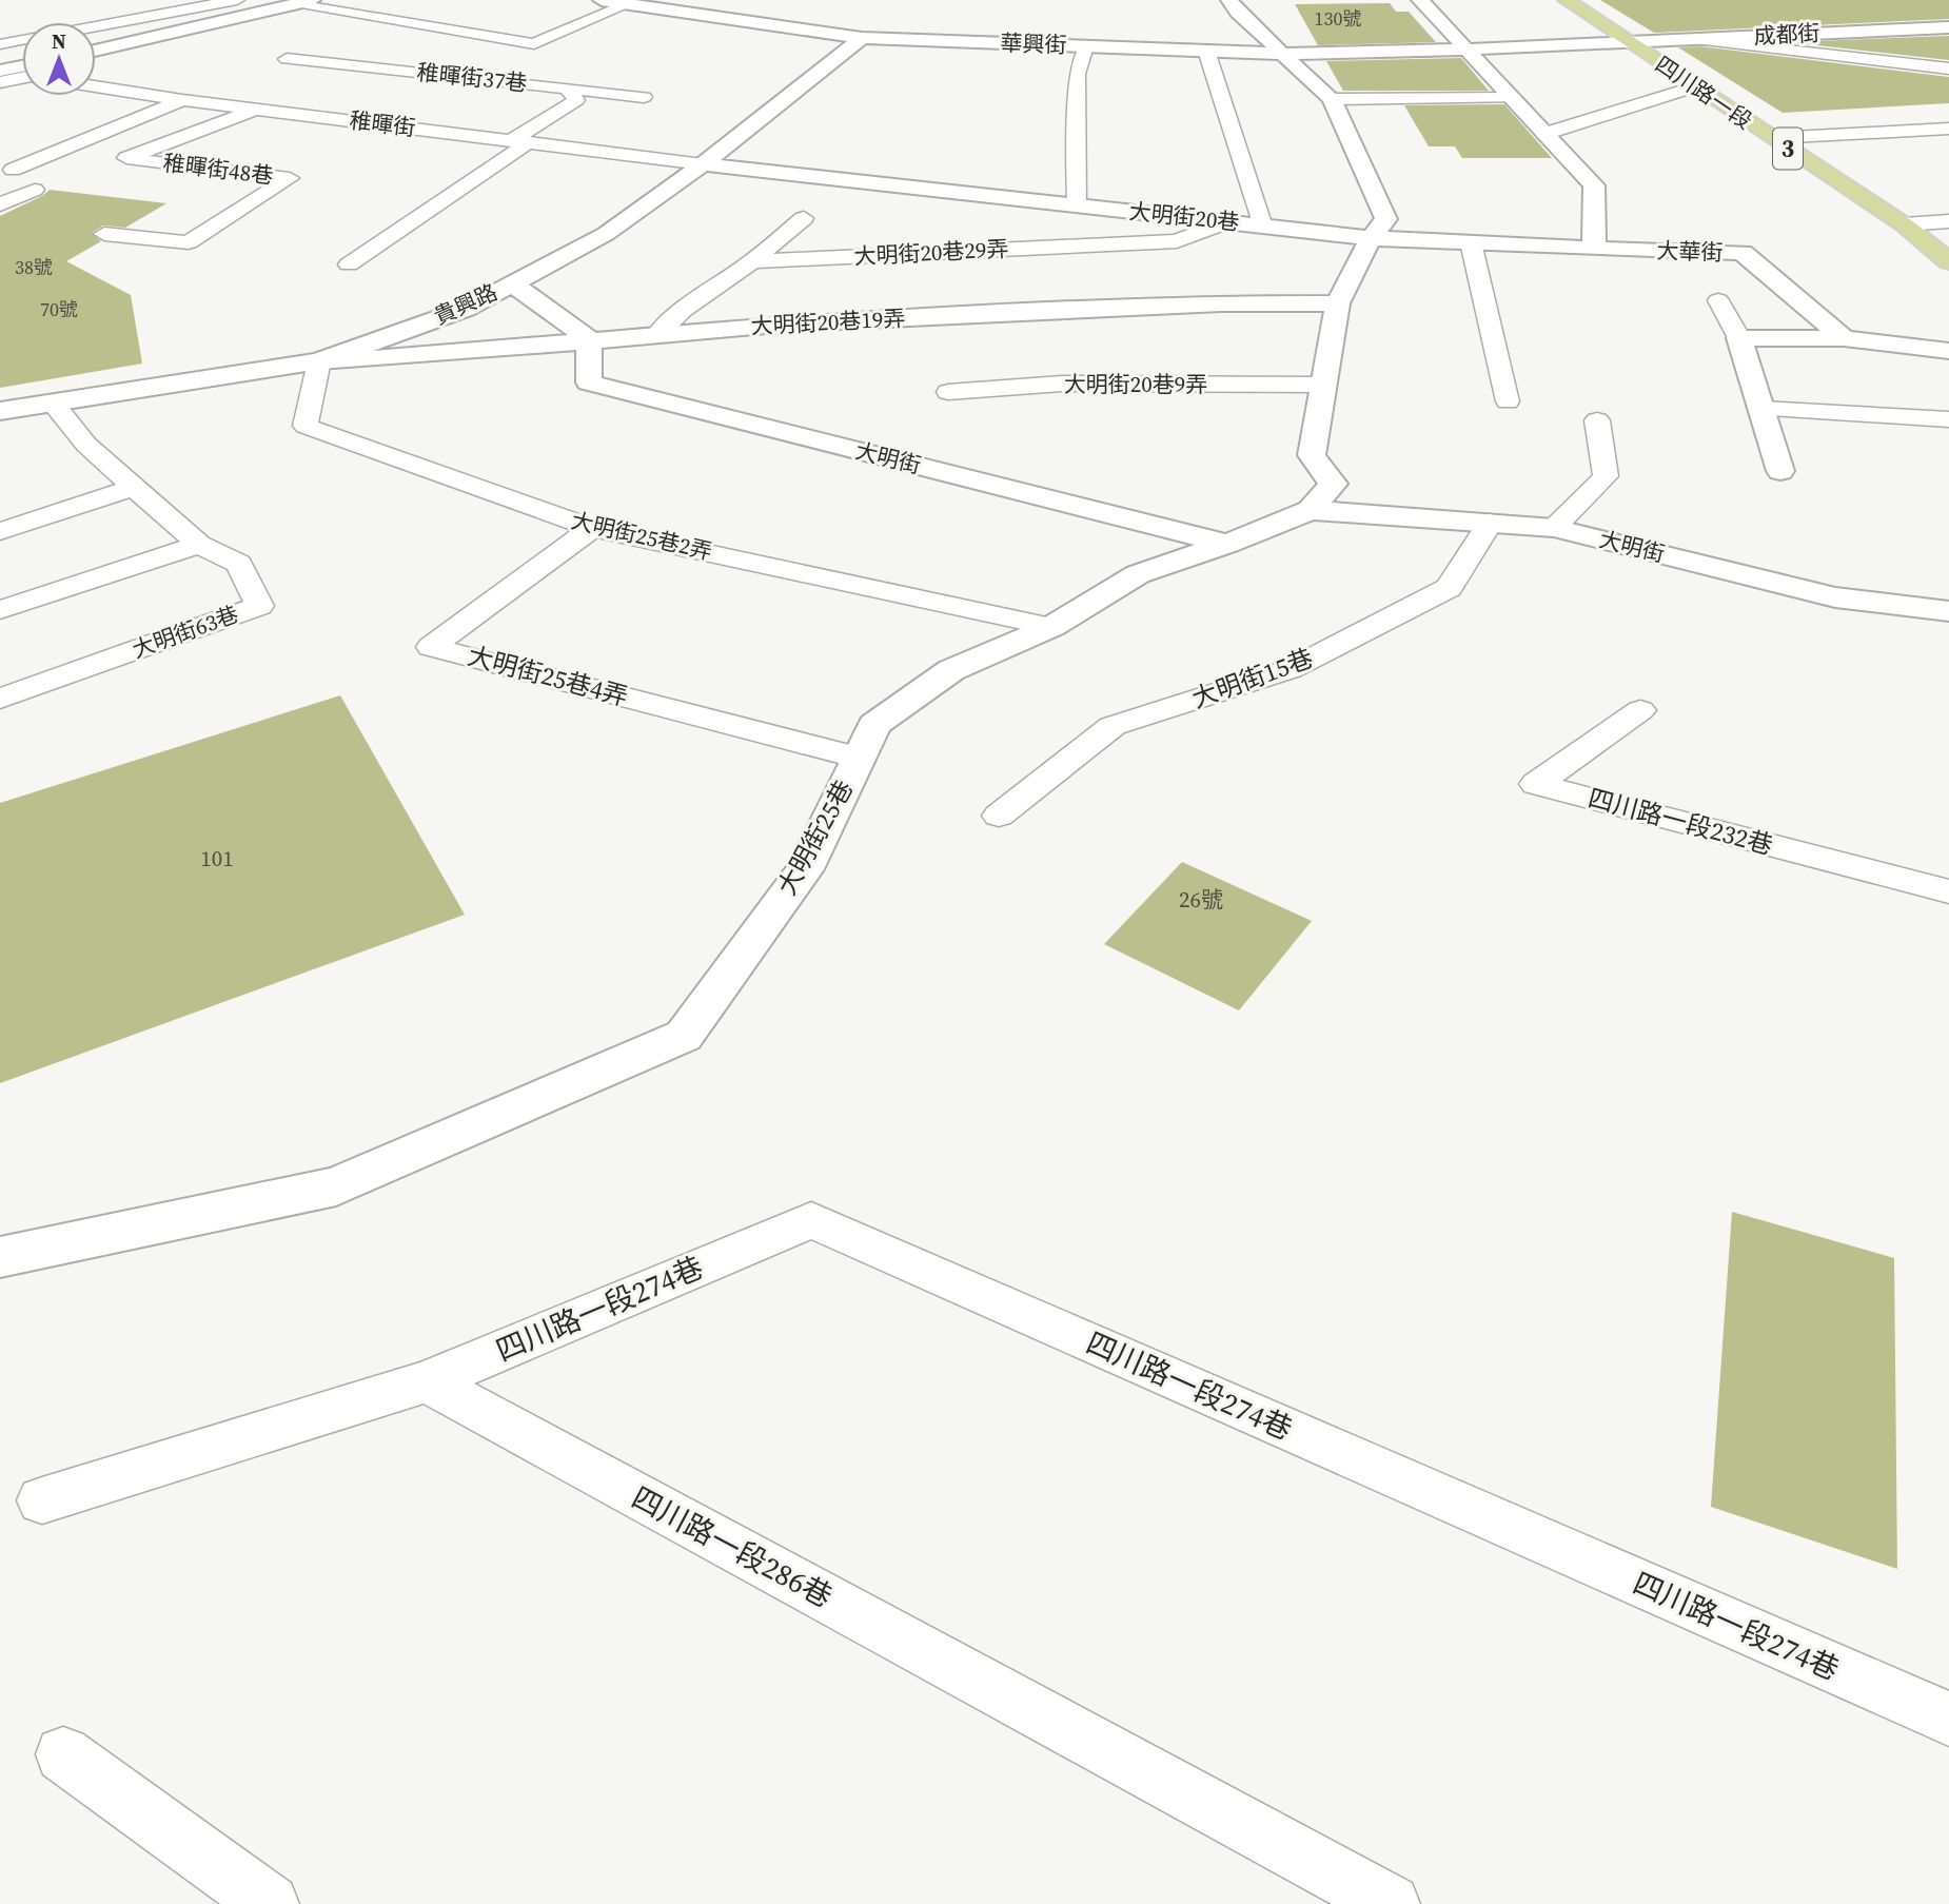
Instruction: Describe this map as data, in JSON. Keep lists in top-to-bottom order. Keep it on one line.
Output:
{"streets":{"main road":["四川路一段","3"],"street":["成都街","華興街","大明街20巷","大華街","貴興路","大明街20巷19弄","大明街","大明街25巷"],"lane":["稚暉街37巷","稚暉街","稚暉街48巷","大明街20巷29弄","大明街20巷9弄","大明街25巷2弄","大明街63巷","大明街25巷4弄","大明街15巷","四川路一段232巷","四川路一段274巷","四川路一段286巷"]},"crossings":[["成都街","四川路一段"],["華興街","貴興路"],["稚暉街37巷","稚暉街"],["稚暉街","稚暉街48巷"],["稚暉街","大明街20巷"],["稚暉街","貴興路"],["大明街20巷","大華街"],["大明街20巷","大明街20巷29弄"],["大明街20巷","貴興路"],["貴興路","大明街20巷19弄"],["貴興路","大明街25巷2弄"],["貴興路","大明街63巷"],["大明街20巷19弄","大明街"],["大明街20巷19弄","大明街25巷2弄"],["大明街","大明街15巷"],["大明街","大明街25巷"],["大明街25巷2弄","大明街25巷4弄"],["大明街25巷2弄","大明街25巷"],["大明街25巷4弄","大明街25巷"],["四川路一段274巷","四川路一段286巷"]],"house_numbers":["130號","38號","70號","101","26號"],"north":"top"}
